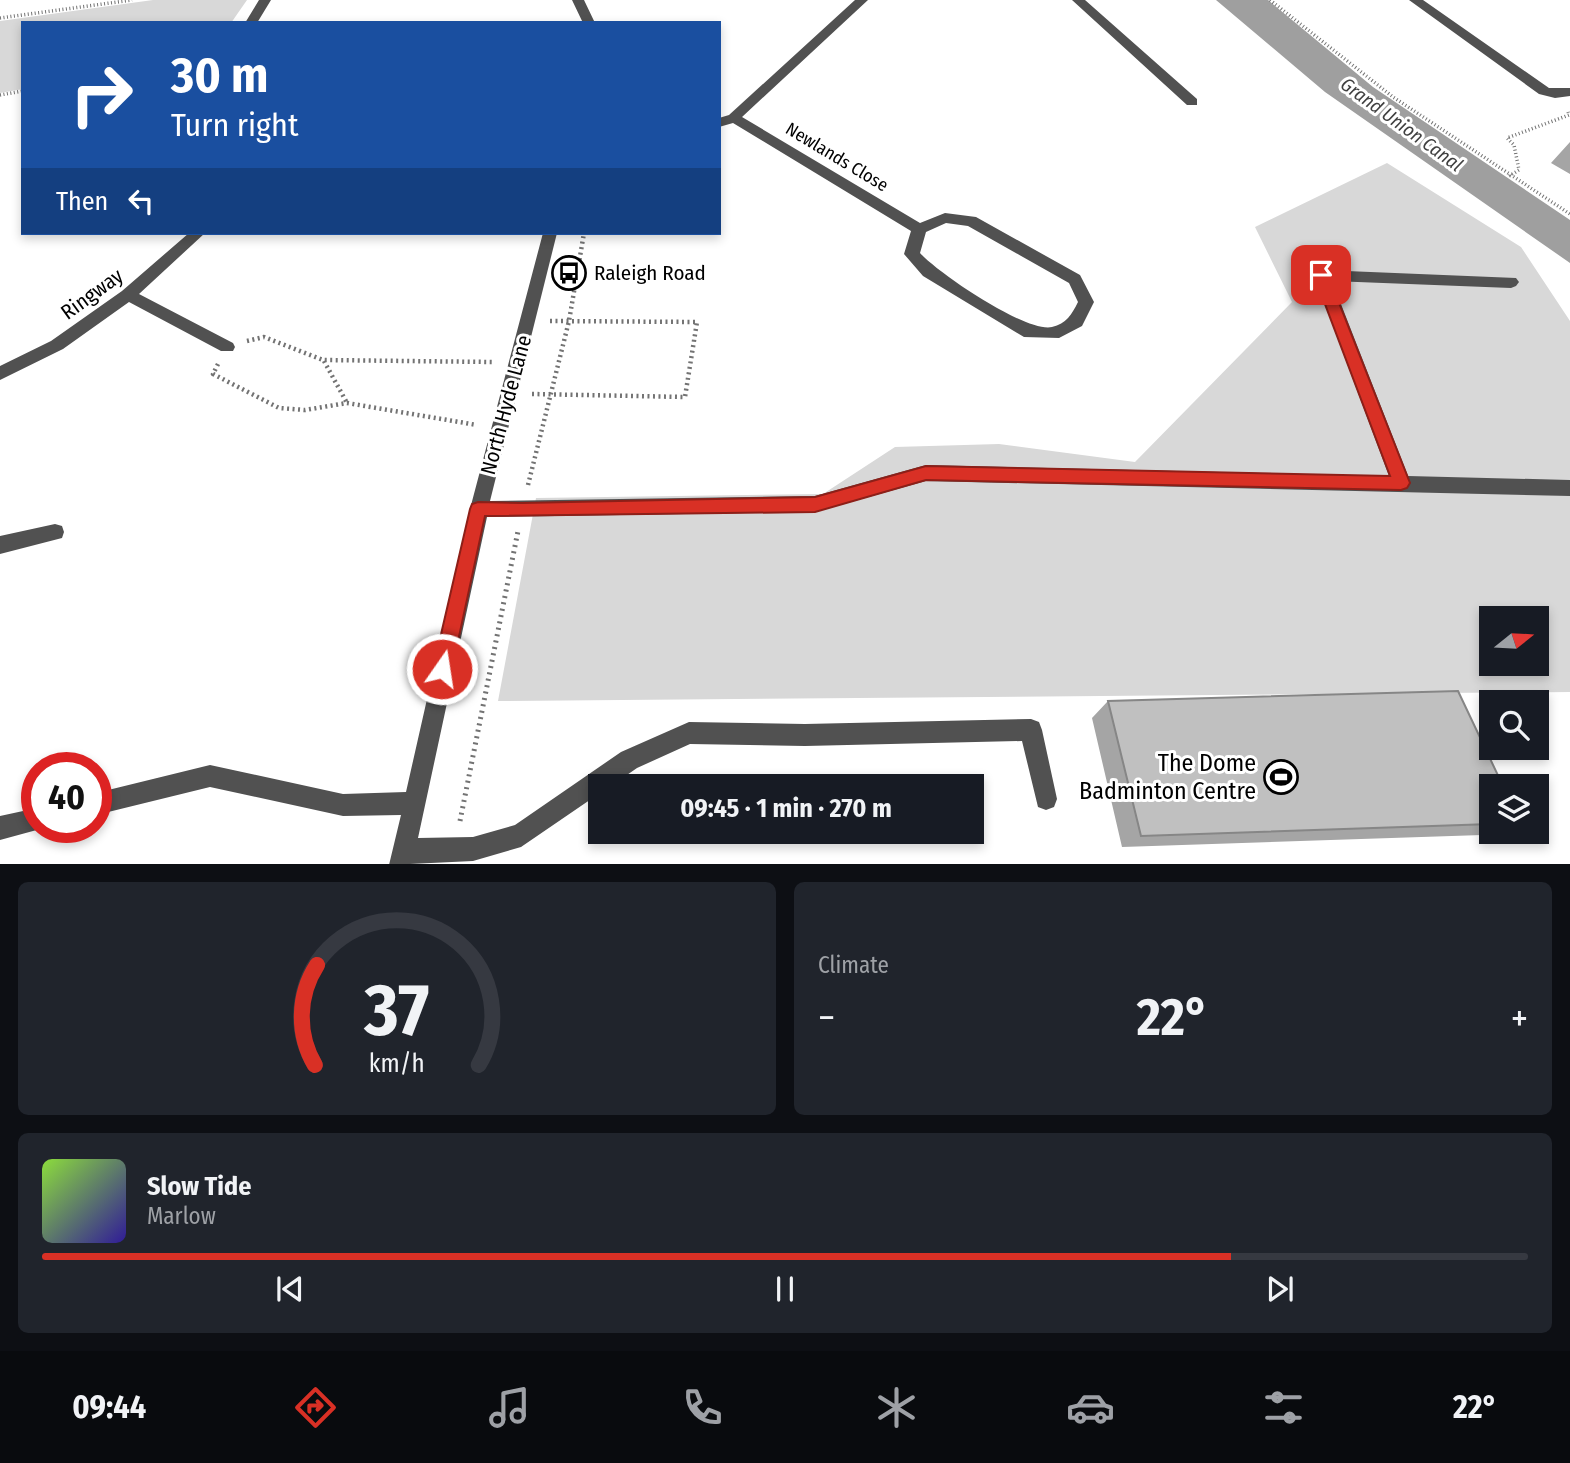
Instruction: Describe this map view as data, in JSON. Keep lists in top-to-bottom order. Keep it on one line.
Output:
{"streets":{"street":["Newlands Close","Ringway","North Hyde Lane"]},"water":["Grand Union Canal"],"places":{"bus stop":["Raleigh Road"],"sports":["The Dome Badminton Centre"]},"north":"right","page":{"turn":["30 m","Turn right"],"then":"Then","limit":"40","trip":"09:45 · 1 min · 270 m","tile":"Climate","heat":["−","22°","+"],"song":["Slow Tide","Marlow"],"tabs":["09:44","22°"],"gauge":["37","km/h"]}}
